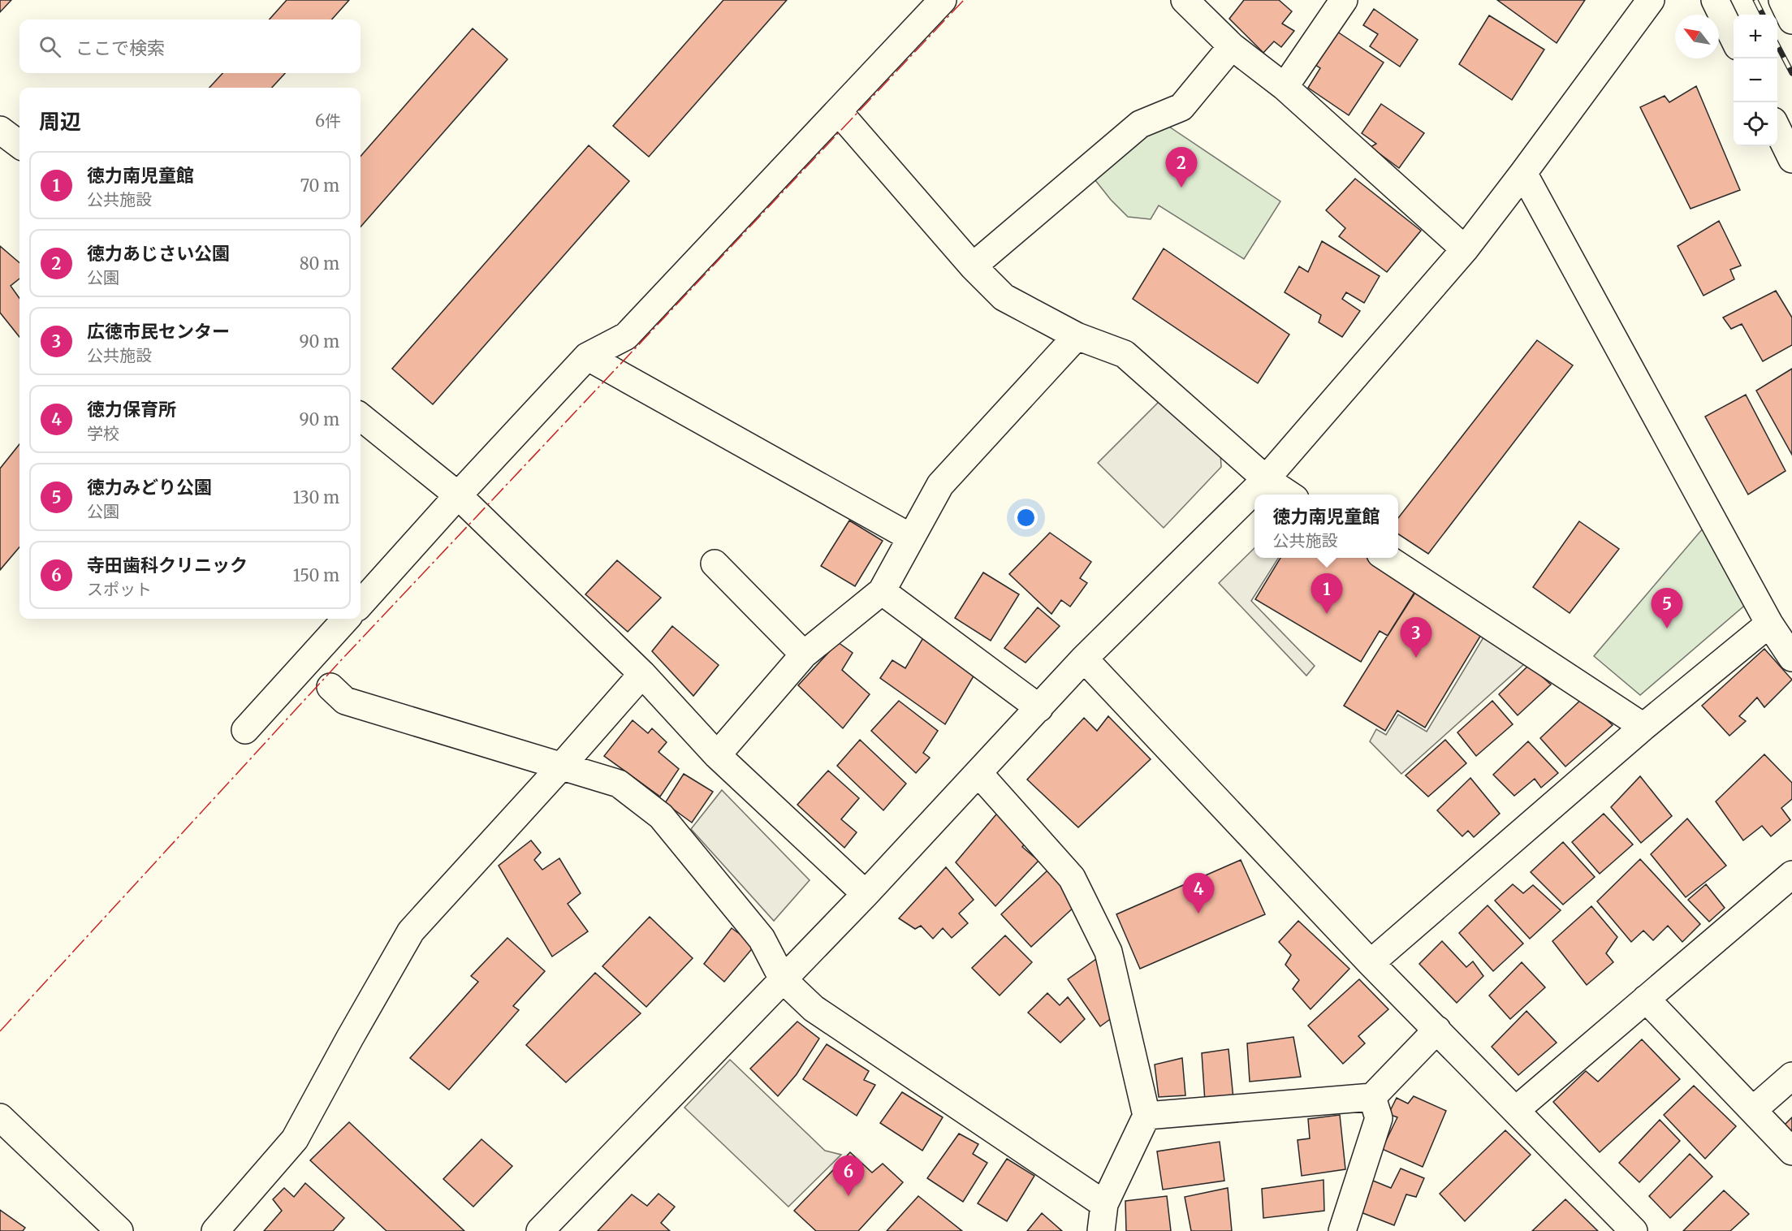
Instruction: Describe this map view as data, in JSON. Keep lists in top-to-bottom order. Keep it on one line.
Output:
{"north":"top left","page":{"map_buttons":["+","−"],"search":"ここで検索","heading":["周辺","6件"],"pins":["2","1","5","3","4","6"],"list":[{"mark":"1","name":"徳力南児童館","note":"公共施設","value":"70 m"},{"mark":"2","name":"徳力あじさい公園","note":"公園","value":"80 m"},{"mark":"3","name":"広徳市民センター","note":"公共施設","value":"90 m"},{"mark":"4","name":"徳力保育所","note":"学校","value":"90 m"},{"mark":"5","name":"徳力みどり公園","note":"公園","value":"130 m"},{"mark":"6","name":"寺田歯科クリニック","note":"スポット","value":"150 m"}],"popup":["徳力南児童館","公共施設"]}}
